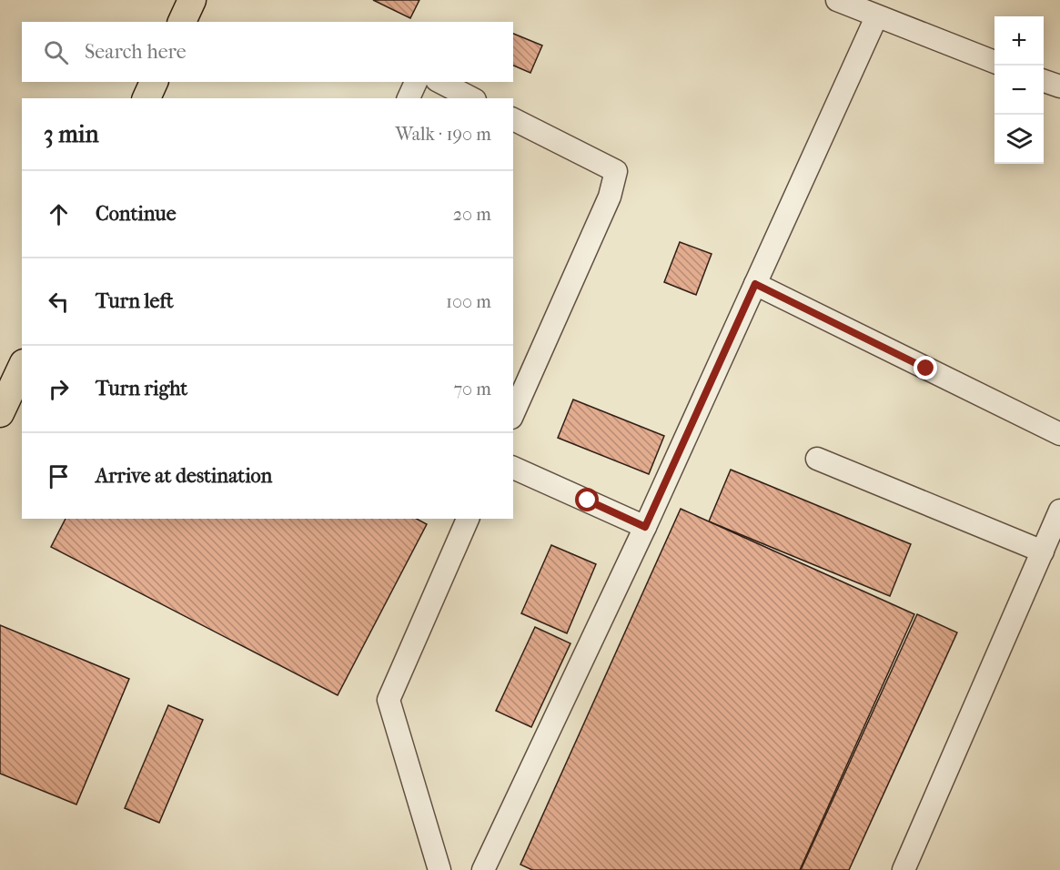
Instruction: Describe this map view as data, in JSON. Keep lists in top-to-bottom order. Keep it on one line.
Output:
{"page":{"map_buttons":["+","−"],"search":"Search here","heading":["3 min","Walk · 190 m"],"list":[["Continue","20 m"],["Turn left","100 m"],["Turn right","70 m"],"Arrive at destination"]}}
